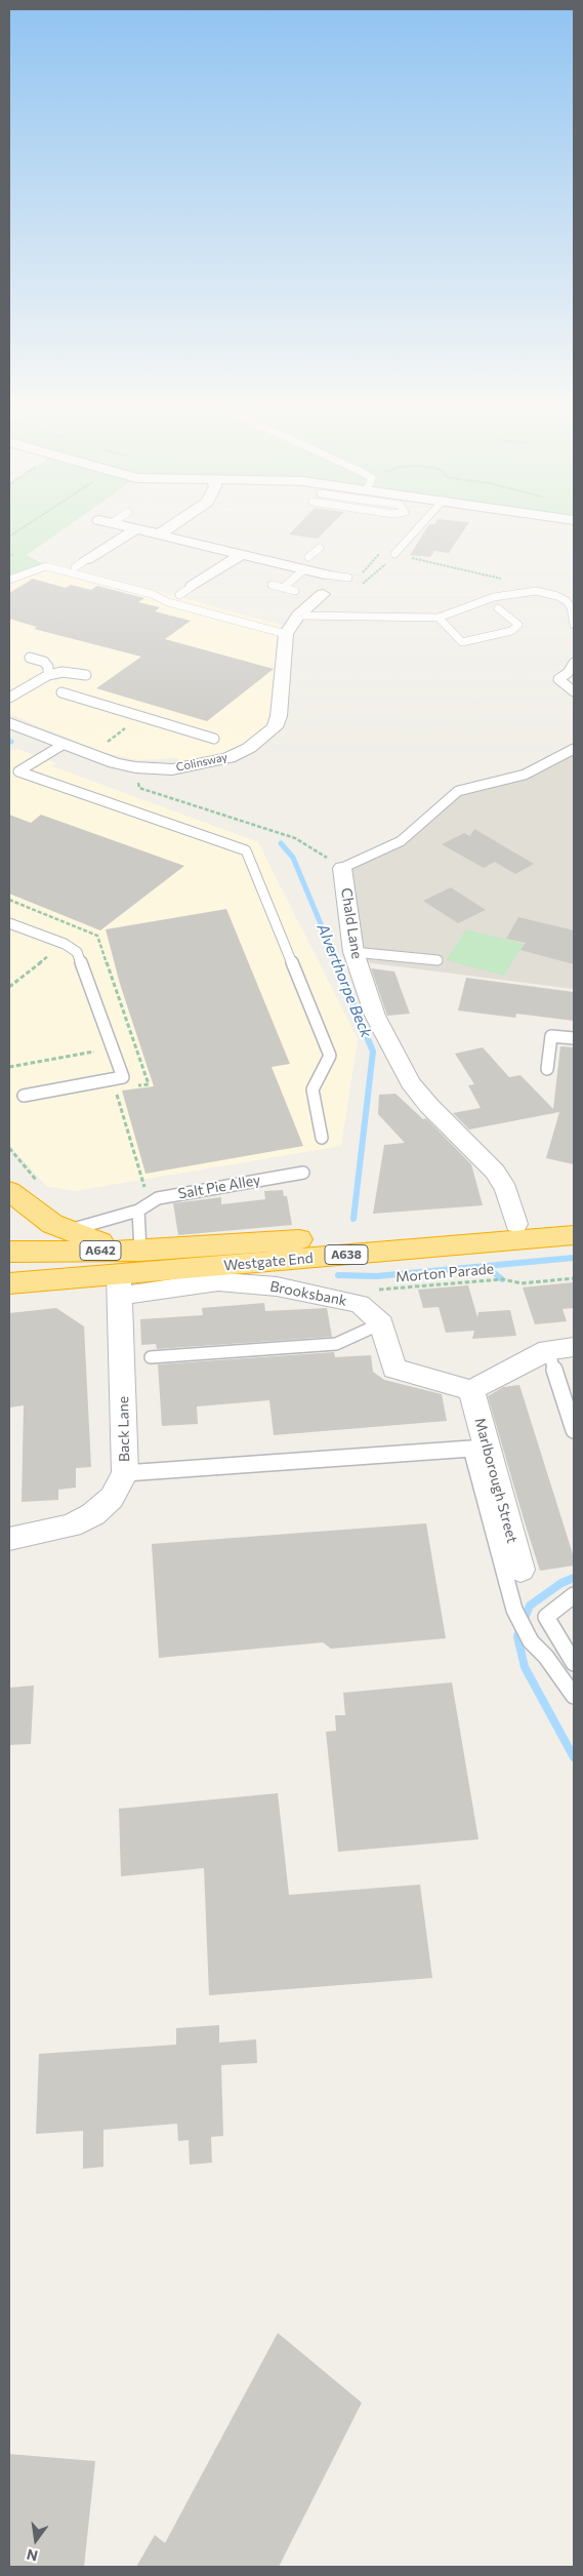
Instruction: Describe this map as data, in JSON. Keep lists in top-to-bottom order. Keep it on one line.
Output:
{"streets":{"highway":["A642","A638","Westgate End"],"street":["Colinsway","Chald Lane","Brooksbank","Back Lane","Marlborough Street"],"lane":["Salt Pie Alley"],"path":["Morton Parade"]},"crossings":[["Chald Lane","Westgate End"],["Salt Pie Alley","A642"],["Salt Pie Alley","Westgate End"],["A642","Westgate End"],["Westgate End","Brooksbank"],["Westgate End","Back Lane"]],"water":["Alverthorpe Beck"],"north":"bottom"}
